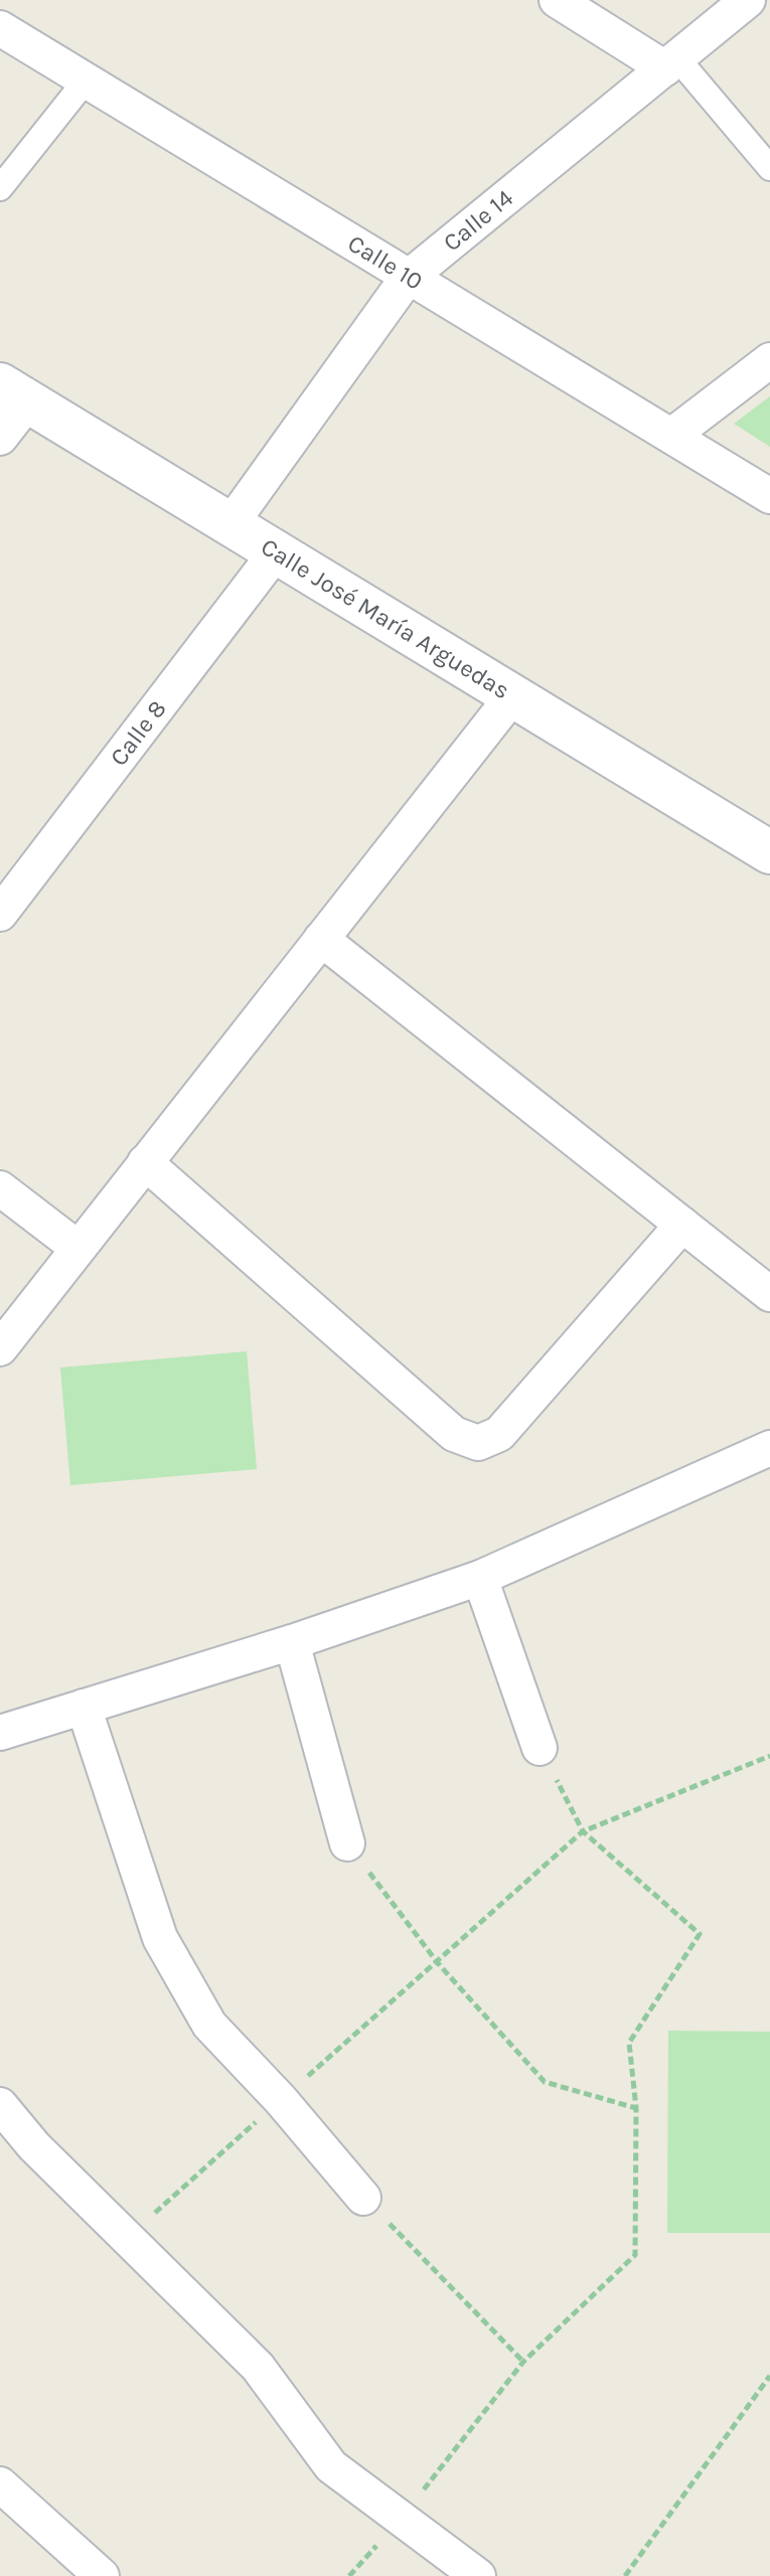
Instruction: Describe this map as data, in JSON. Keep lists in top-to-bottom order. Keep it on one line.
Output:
{"streets":{"street":["Calle 14","Calle 10","Calle José María Arguedas","Calle 8"]},"crossings":[["Calle 14","Calle 10"],["Calle 14","Calle José María Arguedas"],["Calle José María Arguedas","Calle 8"]]}
